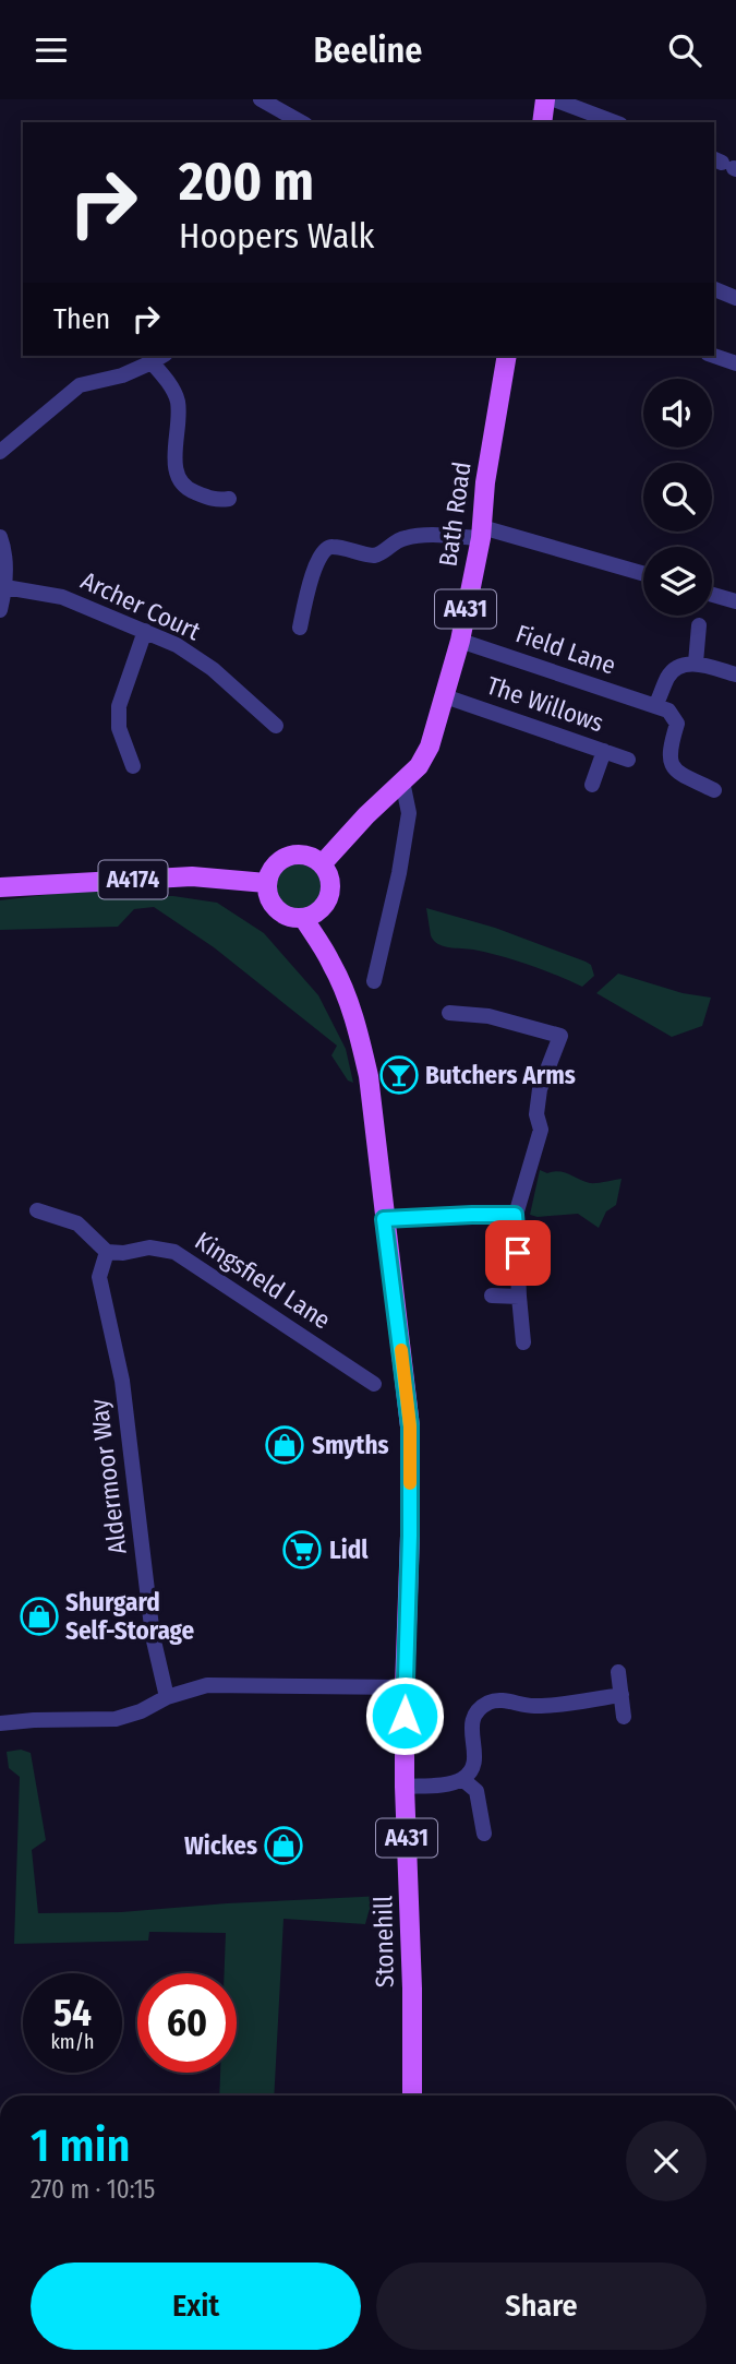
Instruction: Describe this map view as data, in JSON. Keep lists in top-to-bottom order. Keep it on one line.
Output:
{"streets":{"main road":["Bath Road","A431","A4174","Stonehill"],"street":["Archer Court","Field Lane","The Willows","Kingsfield Lane","Aldermoor Way"]},"crossings":[["Bath Road","A431"],["Bath Road","Field Lane"],["Bath Road","The Willows"],["Bath Road","A4174"],["A431","A4174"],["A431","Stonehill"],["Kingsfield Lane","Aldermoor Way"]],"places":{"bar":["Butchers Arms"],"shop":["Smyths","Shurgard Self-Storage","Wickes"],"supermarket":["Lidl"]},"page":{"header":"Beeline","turn":["200 m","Hoopers Walk"],"then":"Then","speed":"54 km/h","limit":"60","heading":["1 min","270 m · 10:15"],"buttons":["Exit","Share"]}}
